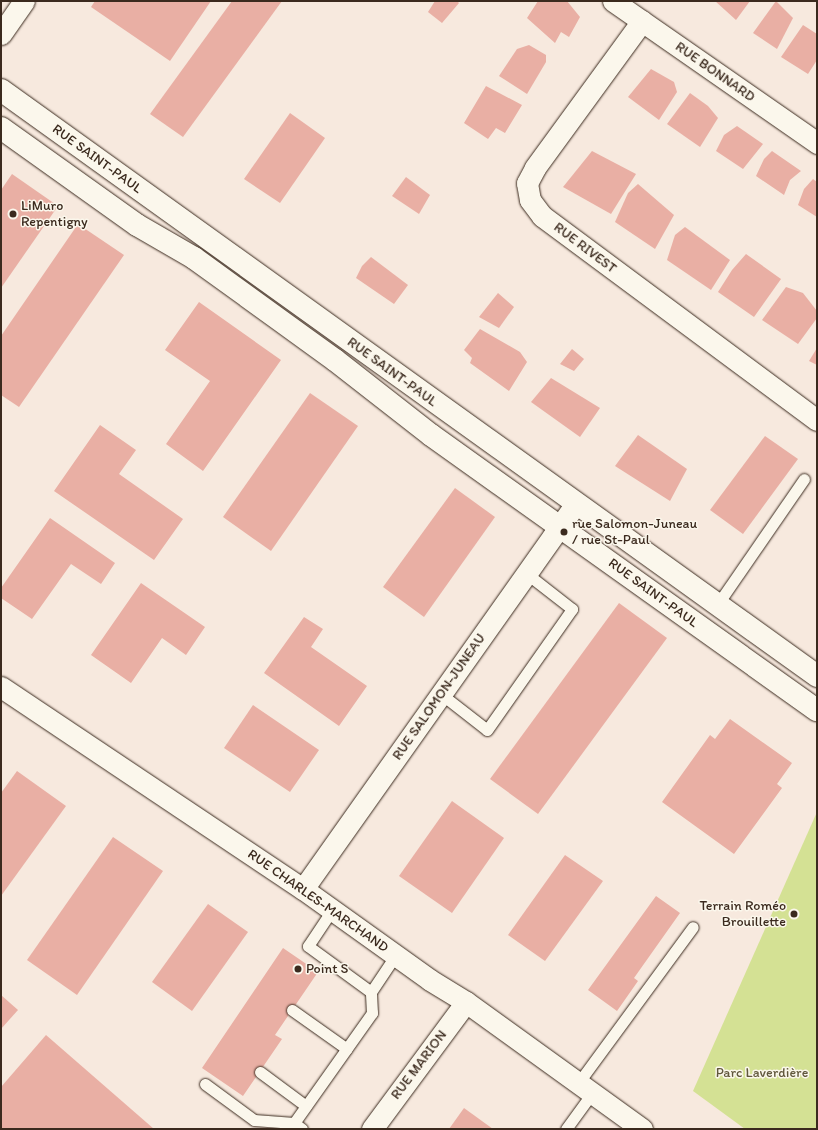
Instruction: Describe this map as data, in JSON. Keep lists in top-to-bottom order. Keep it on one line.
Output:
{"streets":{"street":["RUE BONNARD","RUE SAINT-PAUL","RUE RIVEST","RUE SALOMON-JUNEAU","RUE CHARLES-MARCHAND","RUE MARION"]},"crossings":[["RUE BONNARD","RUE RIVEST"],["RUE SAINT-PAUL","RUE SALOMON-JUNEAU"],["RUE SALOMON-JUNEAU","RUE CHARLES-MARCHAND"],["RUE CHARLES-MARCHAND","RUE MARION"]],"parks":["Parc Laverdière"],"places":["LiMuro Repentigny","rue Salomon-Juneau / rue St-Paul","Terrain Roméo Brouillette","Point S"]}
